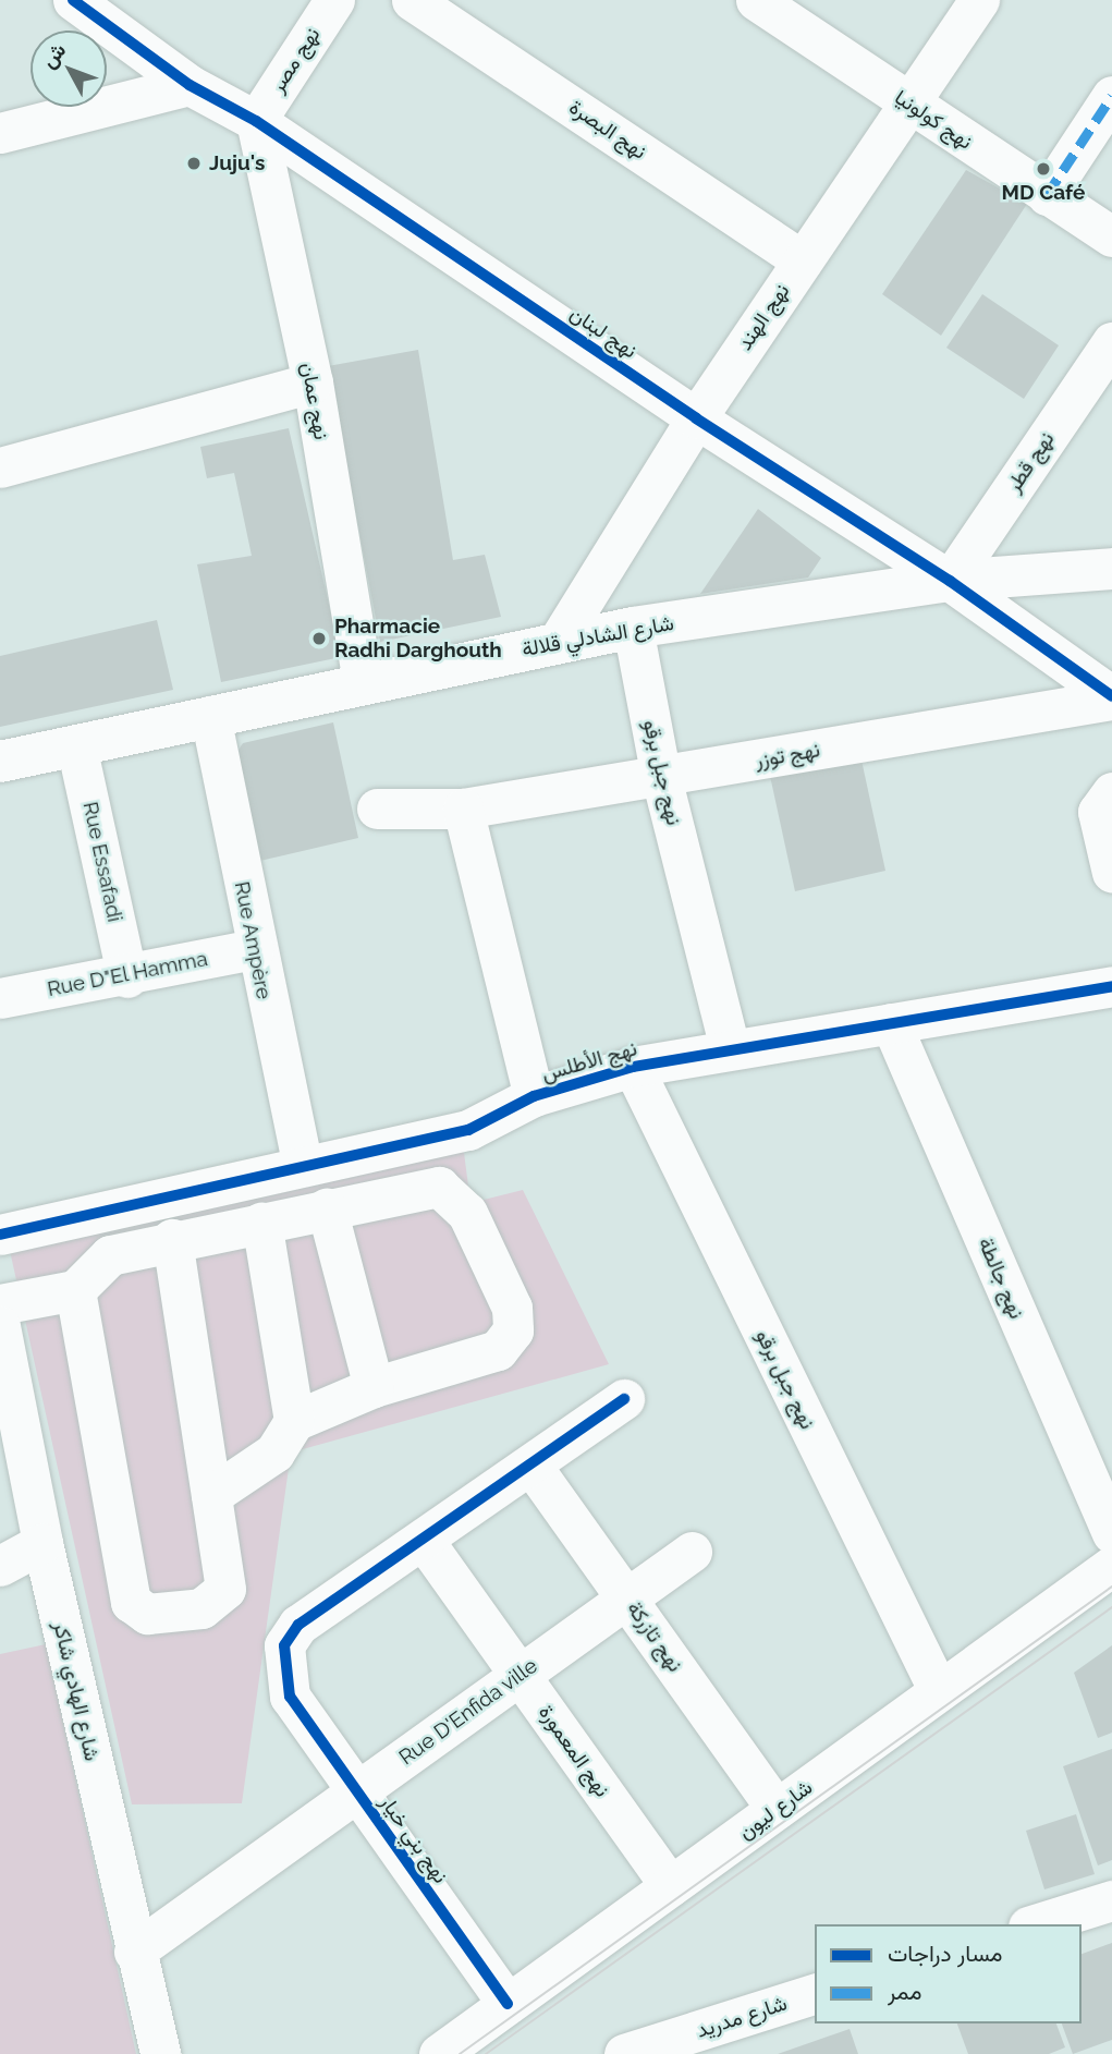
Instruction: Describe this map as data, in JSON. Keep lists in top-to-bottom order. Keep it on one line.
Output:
{"streets":{"main road":["شارع الشادلي قلالة"],"street":["نهج مصر","نهج كولونيا","نهج البصرة","نهج الهند","نهج لبنان","نهج عمان","نهج قطر","نهج توزر","نهج جبل برقو","Rue Essafadi","Rue Ampère","Rue D\"El Hamma","نهج الأطلس","نهج جالطة","نهج تازركة","شارع الهادي شاكر","Rue D'Enfida ville","نهج المعمورة","شارع ليون","نهج بني خيار","شارع مدريد"]},"crossings":[["نهج مصر","نهج لبنان"],["نهج مصر","نهج عمان"],["نهج كولونيا","نهج الهند"],["نهج البصرة","نهج الهند"],["نهج الهند","نهج لبنان"],["نهج الهند","شارع الشادلي قلالة"],["نهج لبنان","نهج عمان"],["نهج لبنان","نهج قطر"],["نهج لبنان","شارع الشادلي قلالة"],["نهج لبنان","نهج توزر"],["نهج عمان","شارع الشادلي قلالة"],["نهج قطر","شارع الشادلي قلالة"],["شارع الشادلي قلالة","نهج جبل برقو"],["شارع الشادلي قلالة","Rue Essafadi"],["شارع الشادلي قلالة","Rue Ampère"],["نهج توزر","نهج جبل برقو"],["نهج جبل برقو","نهج الأطلس"],["نهج جبل برقو","شارع ليون"],["Rue Essafadi","Rue D\"El Hamma"],["Rue Ampère","Rue D\"El Hamma"],["Rue Ampère","نهج الأطلس"],["نهج الأطلس","نهج جالطة"],["نهج تازركة","Rue D'Enfida ville"],["نهج تازركة","شارع ليون"],["شارع الهادي شاكر","Rue D'Enfida ville"],["Rue D'Enfida ville","نهج المعمورة"],["Rue D'Enfida ville","نهج بني خيار"],["نهج المعمورة","شارع ليون"],["نهج المعمورة","نهج بني خيار"],["شارع ليون","نهج بني خيار"]],"places":["Juju's","MD Café","Pharmacie Radhi Darghouth"],"legend":["مسار دراجات","ممر"],"north":"top left"}
